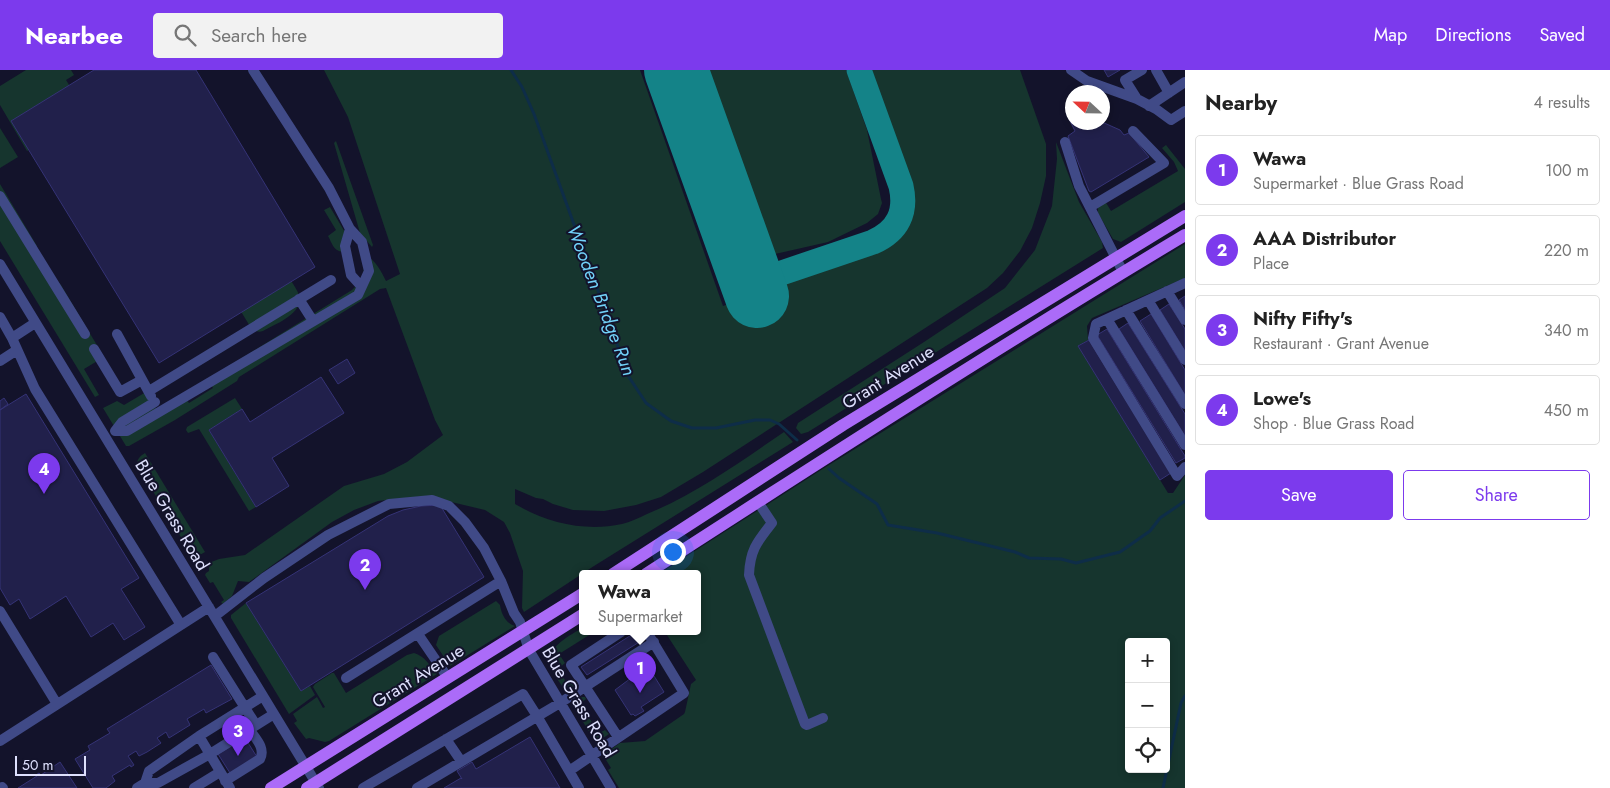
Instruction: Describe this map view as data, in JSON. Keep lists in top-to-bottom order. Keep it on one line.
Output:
{"streets":{"main road":["Grant Avenue"],"street":["Blue Grass Road"]},"crossings":[["Grant Avenue","Blue Grass Road"]],"water":["Wooden Bridge Run"],"scale_bar":"50 m","north":"left","page":{"header":"Nearbee","search":"Search here","nav":["Map","Directions","Saved"],"heading":["Nearby","4 results"],"list":[{"mark":"1","name":"Wawa","note":"Supermarket · Blue Grass Road","value":"100 m"},{"mark":"2","name":"AAA Distributor","note":"Place","value":"220 m"},{"mark":"3","name":"Nifty Fifty's","note":"Restaurant · Grant Avenue","value":"340 m"},{"mark":"4","name":"Lowe's","note":"Shop · Blue Grass Road","value":"450 m"}],"pins":["4","2","1","3"],"buttons":["Save","Share"],"popup":["Wawa","Supermarket"],"map_buttons":["+","−"],"scale":"50 m"}}
